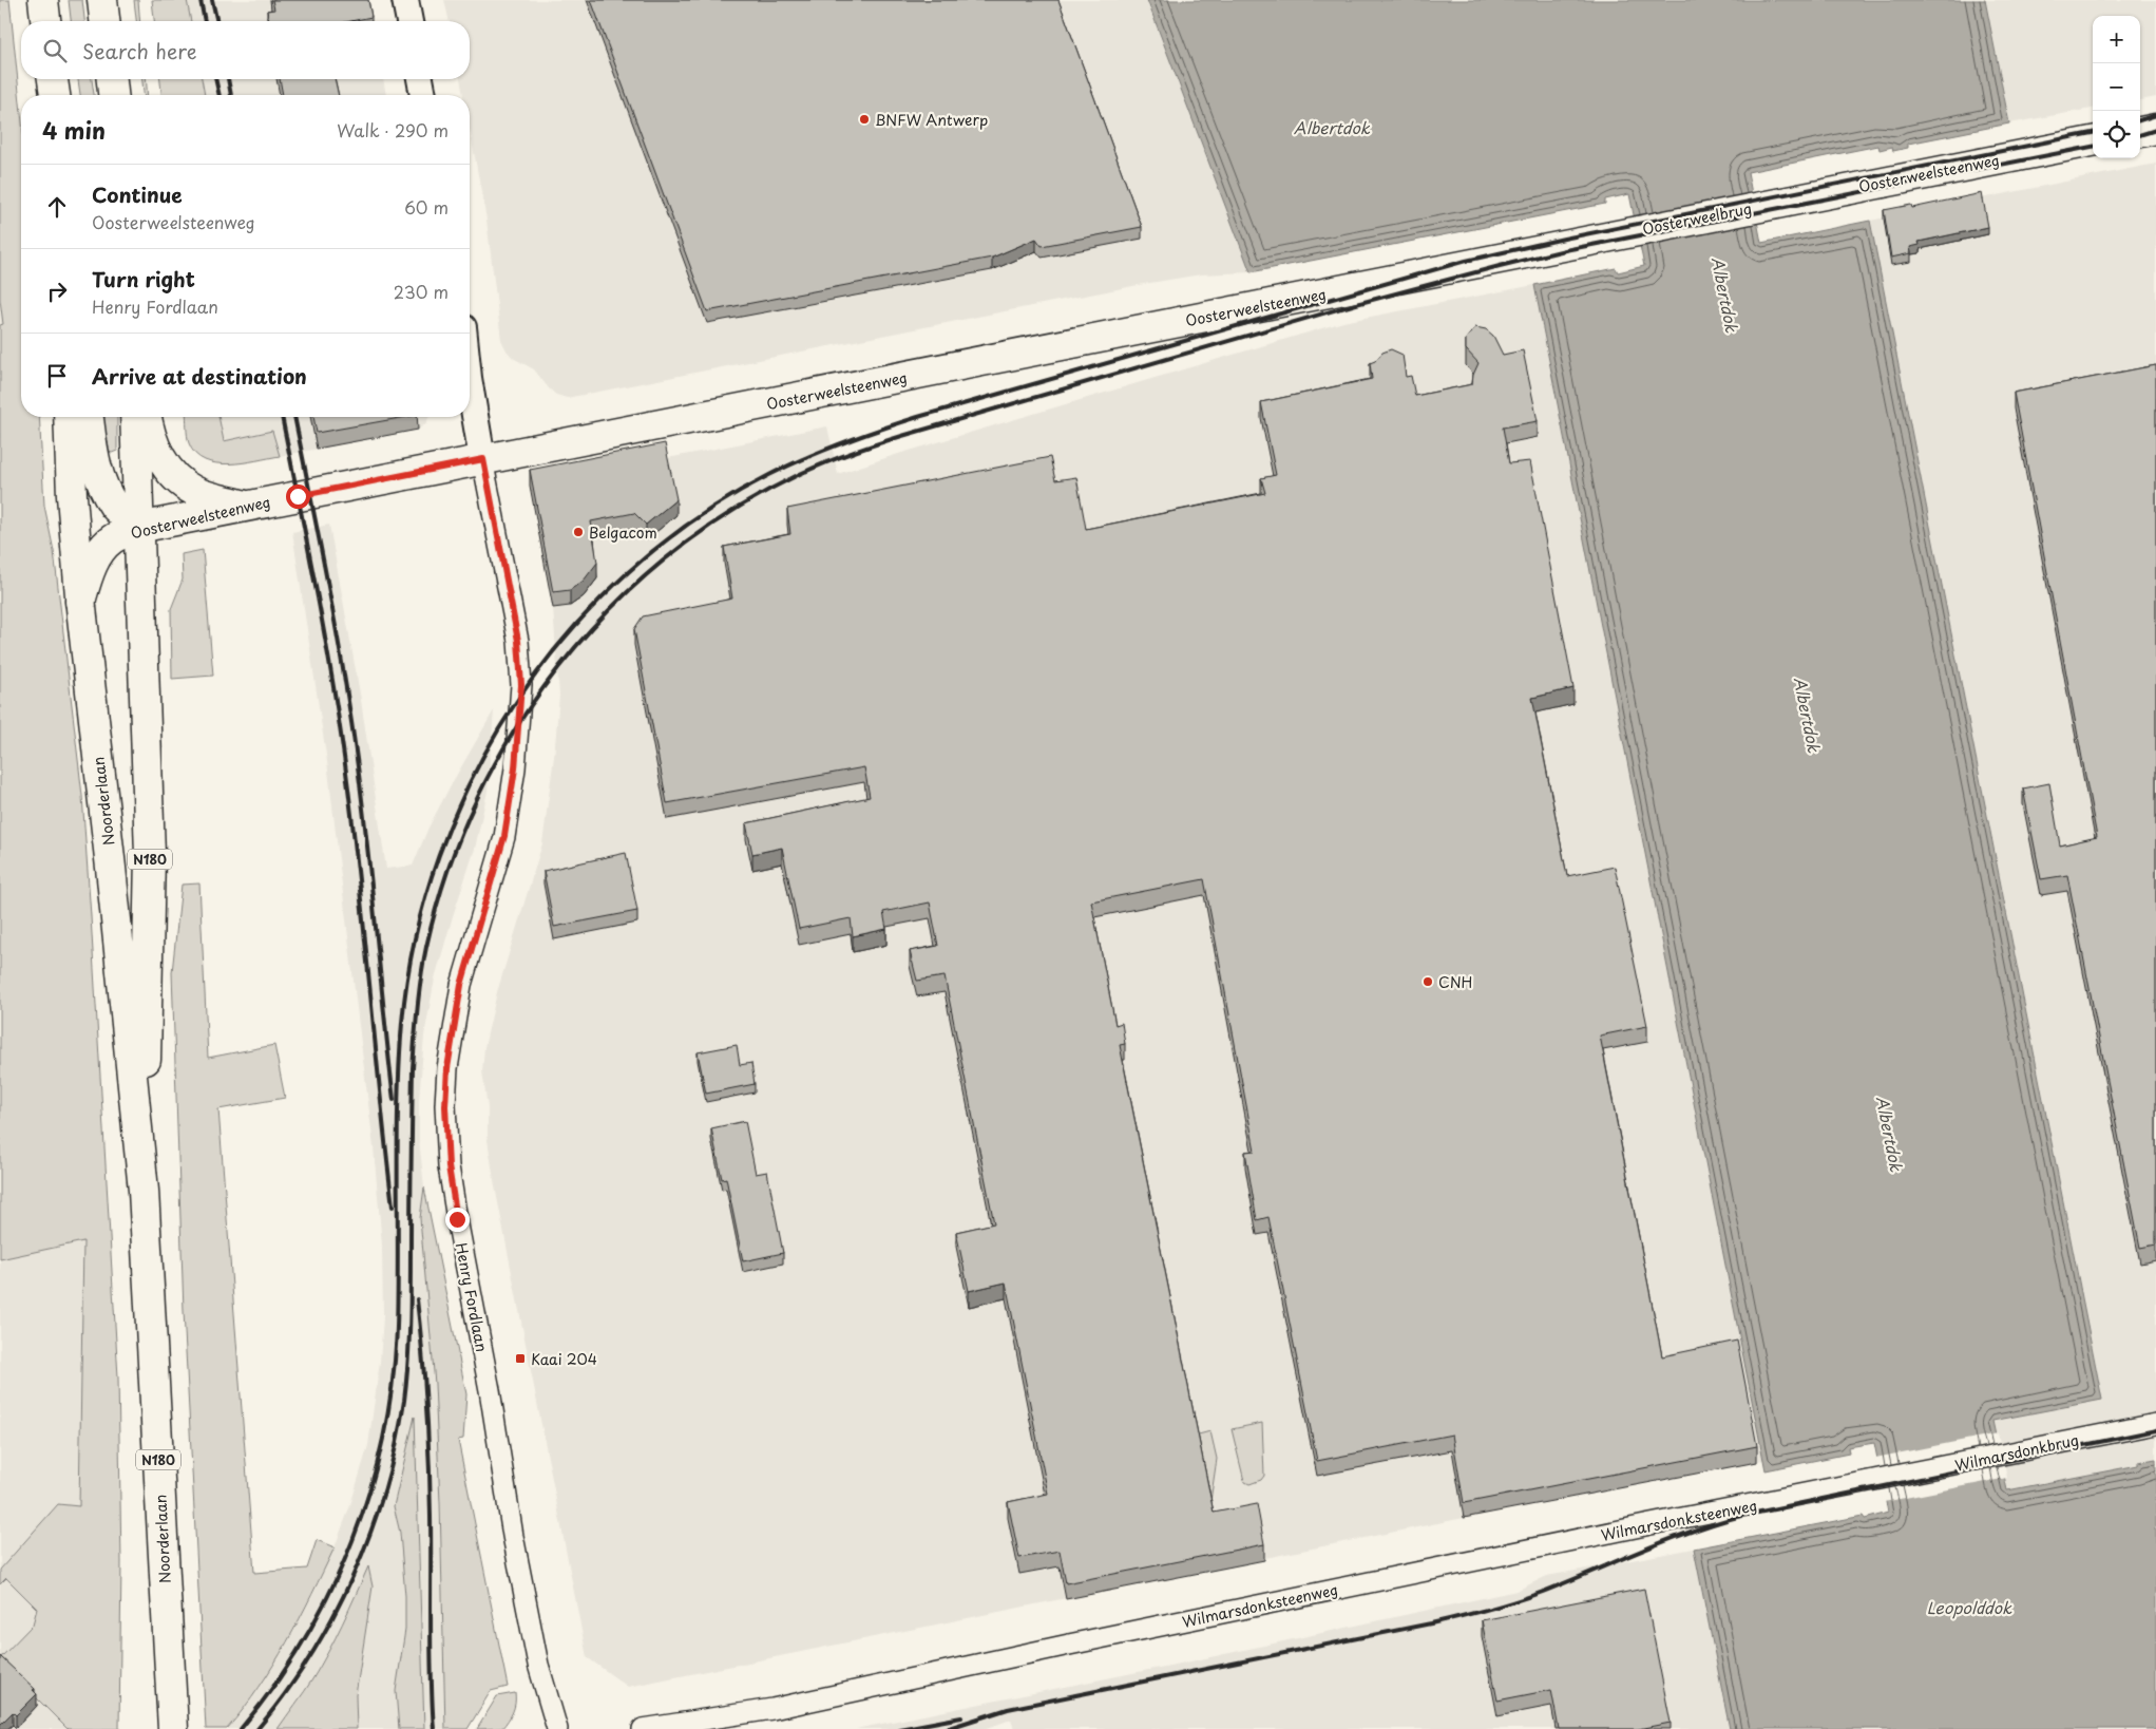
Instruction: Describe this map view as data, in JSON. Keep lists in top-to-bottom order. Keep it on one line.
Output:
{"streets":{"main road":["Oosterweelsteenweg","Oosterweelbrug","Noorderlaan","N180"],"street":["Henry Fordlaan","Wilmarsdonkbrug","Wilmarsdonksteenweg"]},"crossings":[["Oosterweelsteenweg","Oosterweelbrug"],["Oosterweelsteenweg","Noorderlaan"],["Oosterweelsteenweg","Henry Fordlaan"],["Wilmarsdonkbrug","Wilmarsdonksteenweg"]],"water":["Albertdok","Leopolddok"],"places":{"other":["BNFW Antwerp","Belgacom","CNH"],"transit":["Kaai 204"]},"page":{"map_buttons":["+","−"],"search":"Search here","heading":["4 min","Walk · 290 m"],"list":[["Continue","Oosterweelsteenweg","60 m"],["Turn right","Henry Fordlaan","230 m"],"Arrive at destination"]}}
